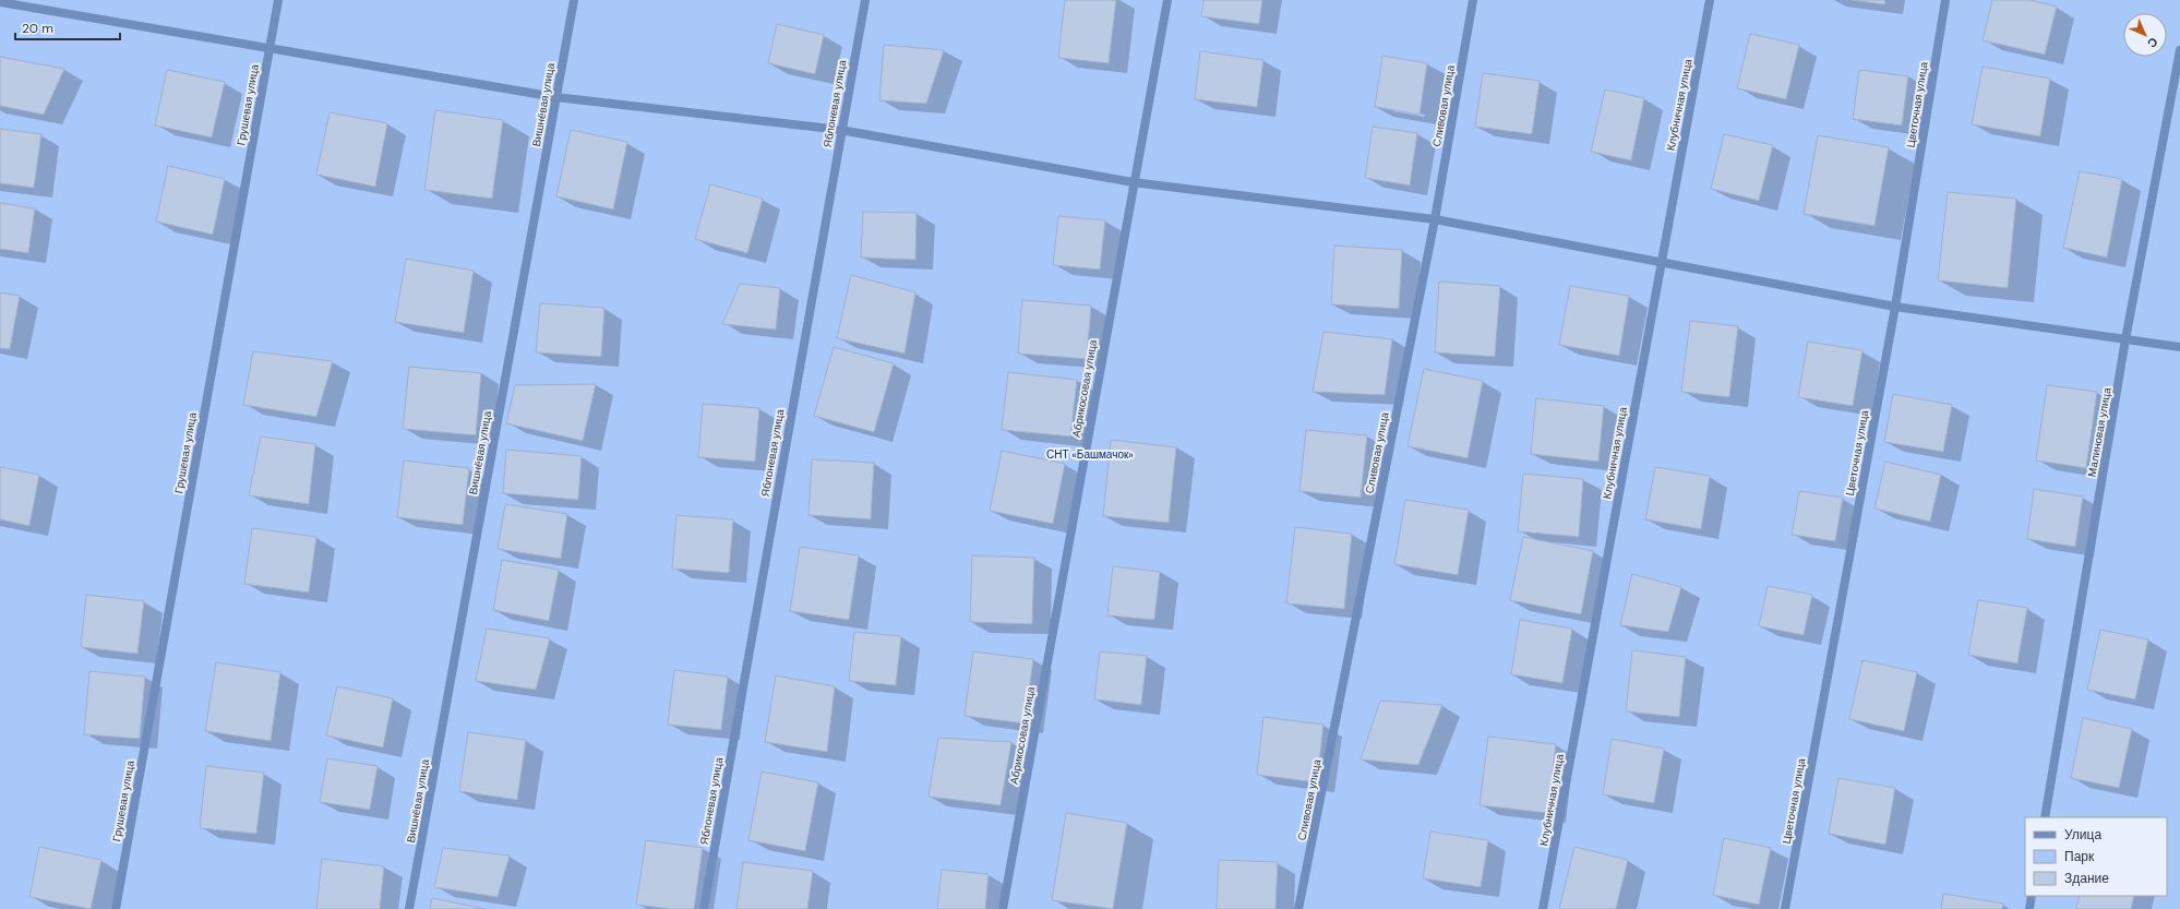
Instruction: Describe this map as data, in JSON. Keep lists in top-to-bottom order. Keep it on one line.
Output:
{"streets":{"street":["Яблоневая улица","Грушевая улица","Вишнёвая улица","Клубничная улица","Цветочная улица","Сливовая улица","Абрикосовая улица","Малиновая улица"]},"parks":["СНТ «Башмачок»"],"legend":["Улица","Парк","Здание"],"scale_bar":"20 m","north":"bottom right"}
